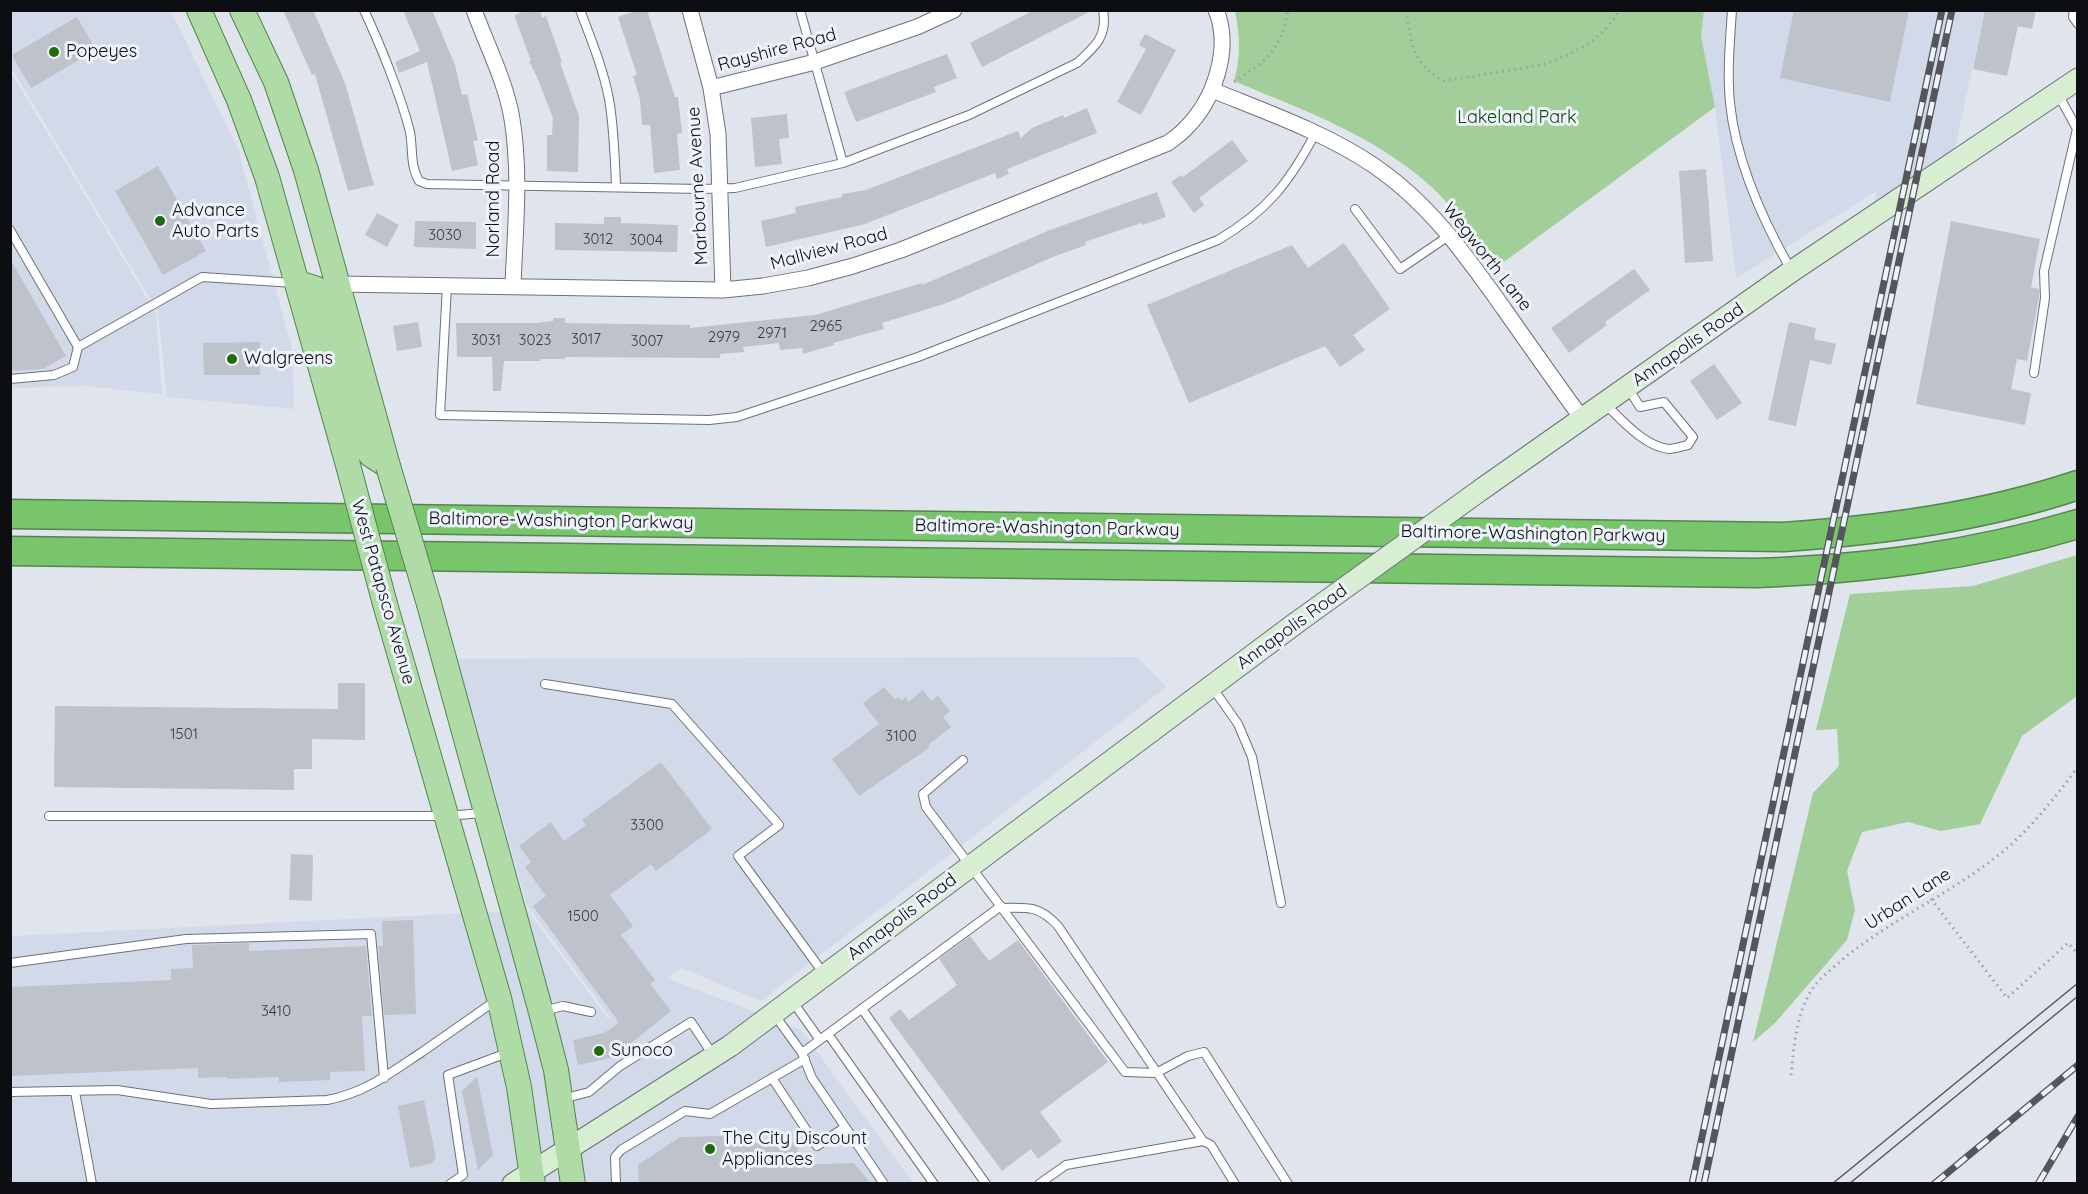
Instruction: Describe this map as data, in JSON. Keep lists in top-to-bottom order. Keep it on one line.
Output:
{"streets":{"highway":["Baltimore-Washington Parkway"],"main road":["Annapolis Road","West Patapsco Avenue"],"street":["Rayshire Road","Marbourne Avenue","Norland Road","Mallview Road","Wegworth Lane"],"path":["Urban Lane"]},"crossings":[["Rayshire Road","Marbourne Avenue"],["Marbourne Avenue","Mallview Road"],["Norland Road","Mallview Road"],["Mallview Road","Wegworth Lane"],["Wegworth Lane","Annapolis Road"],["Annapolis Road","West Patapsco Avenue"]],"parks":["Lakeland Park"],"places":["Popeyes","Advance Auto Parts","Walgreens","Sunoco","The City Discount Appliances"],"house_numbers":["3030","3012","3004","2965","2971","2979","3017","3031","3023","3007","1501","3100","3300","1500","3410"]}
